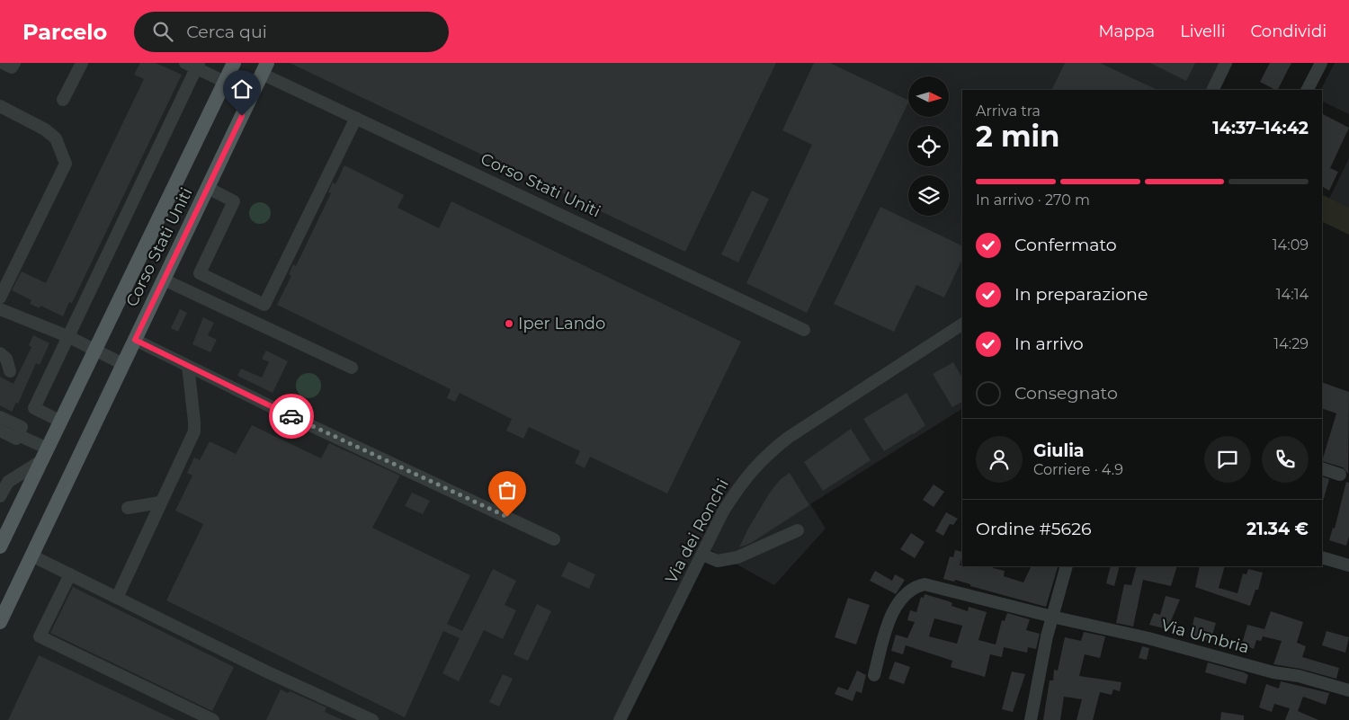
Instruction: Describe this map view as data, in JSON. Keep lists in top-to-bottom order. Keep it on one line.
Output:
{"streets":{"main road":["Corso Stati Uniti"],"street":["Via dei Ronchi","Via Umbria"]},"places":["Iper Lando"],"north":"right","page":{"header":"Parcelo","search":"Cerca qui","nav":["Mappa","Livelli","Condividi"],"heading":["2 min","Arriva tra","14:37–14:42"],"panel":["Giulia","Corriere · 4.9","Ordine #5626","21.34 €"],"bar":"In arrivo · 270 m","list":[["Confermato","14:09"],["In preparazione","14:14"],["In arrivo","14:29"],"Consegnato"]}}
